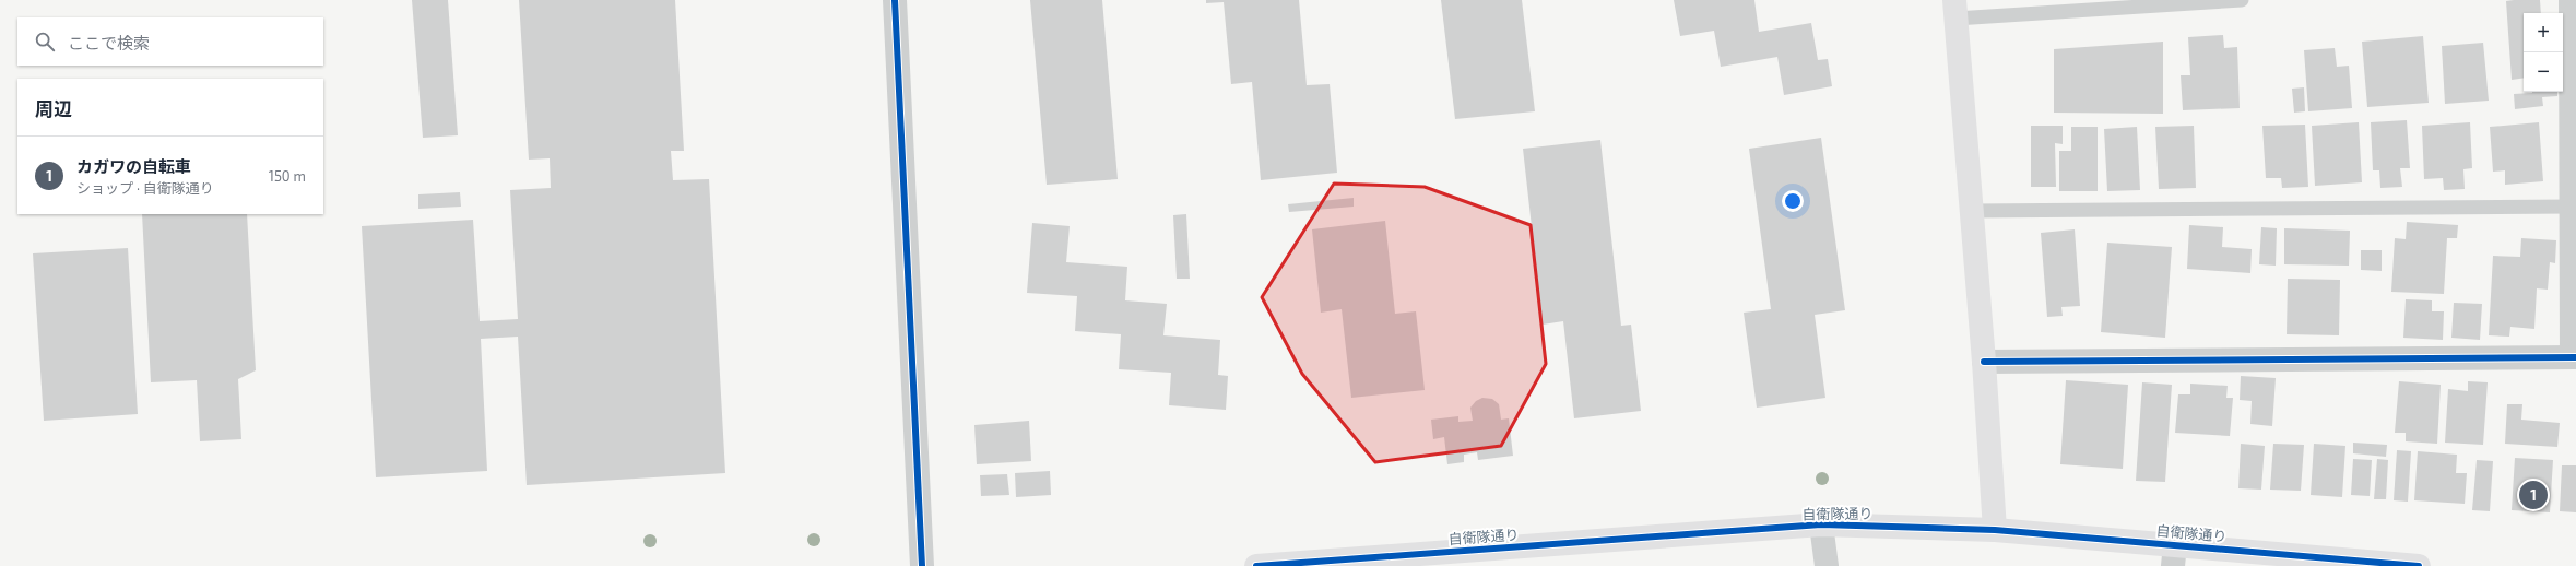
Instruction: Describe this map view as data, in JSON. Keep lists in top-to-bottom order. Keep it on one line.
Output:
{"streets":{"street":["自衛隊通り"]},"page":{"map_buttons":["+","−"],"search":"ここで検索","heading":"周辺","list":[{"mark":"1","name":"カガワの自転車","note":"ショップ · 自衛隊通り","value":"150 m"}],"pins":"1"}}
